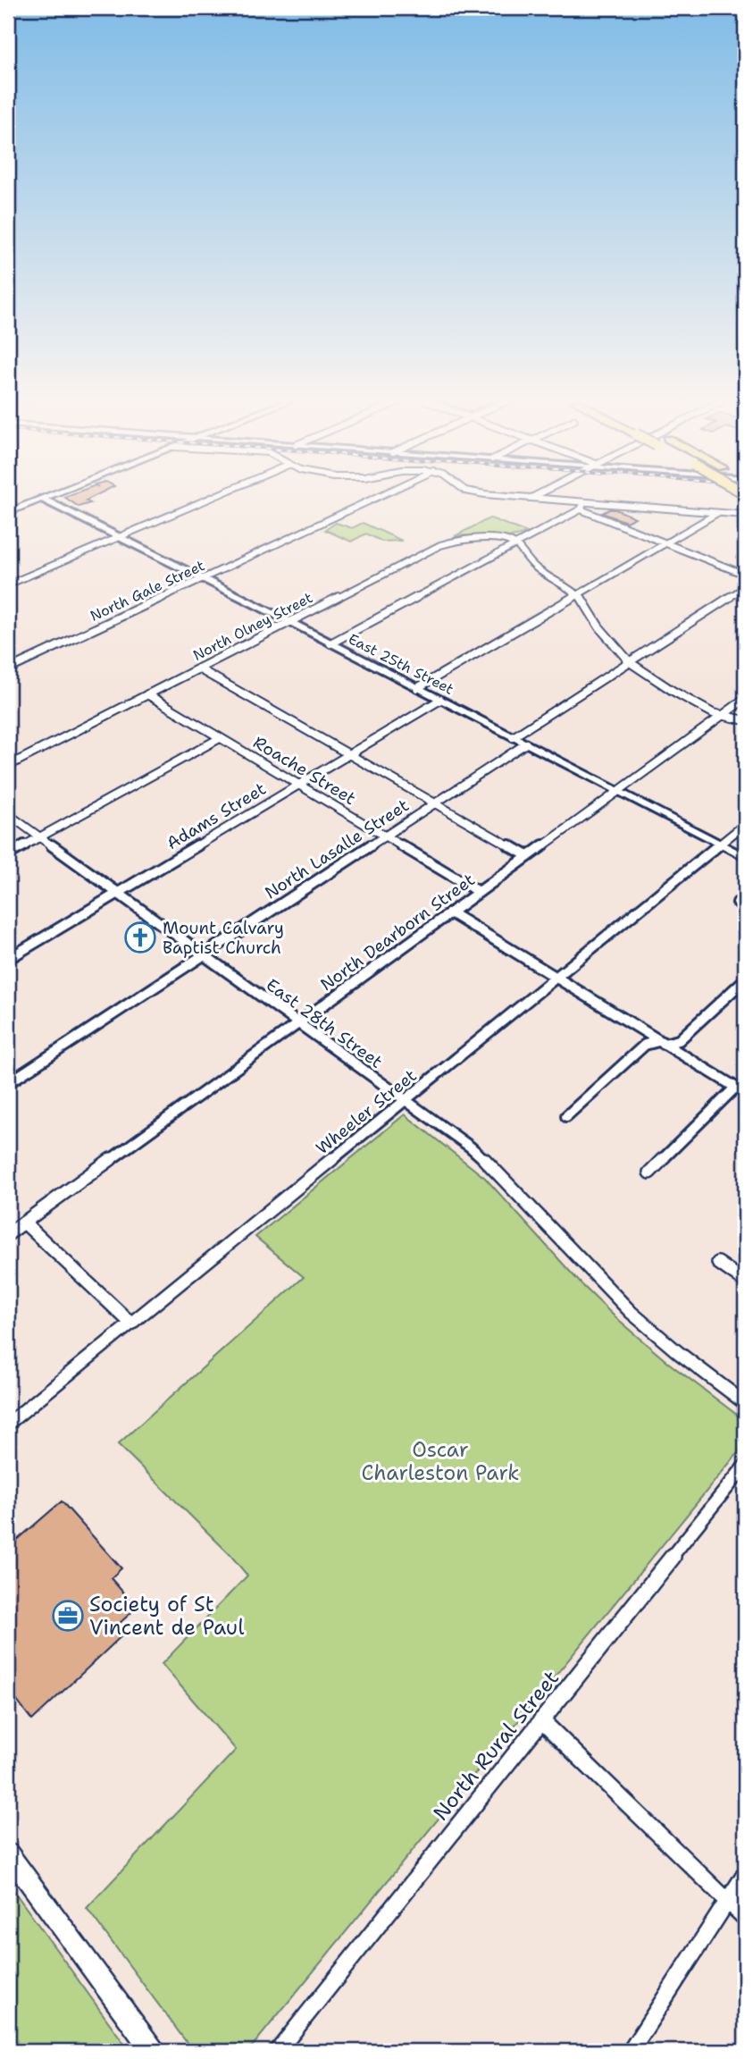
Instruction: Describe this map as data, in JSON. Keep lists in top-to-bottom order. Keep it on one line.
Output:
{"streets":{"street":["North Gale Street","North Olney Street","East 25th Street","Roache Street","Adams Street","North Lasalle Street","North Dearborn Street","East 28th Street","Wheeler Street","North Rural Street"]},"crossings":[["North Gale Street","East 25th Street"],["North Olney Street","East 25th Street"],["North Olney Street","Roache Street"],["East 25th Street","Adams Street"],["East 25th Street","North Lasalle Street"],["East 25th Street","North Dearborn Street"],["East 25th Street","Wheeler Street"],["Roache Street","Adams Street"],["Roache Street","North Lasalle Street"],["Roache Street","North Dearborn Street"],["Adams Street","East 28th Street"],["North Lasalle Street","East 28th Street"],["North Dearborn Street","East 28th Street"],["East 28th Street","Wheeler Street"]],"parks":["Oscar Charleston Park"],"places":{"church":["Mount Calvary Baptist Church"],"office":["Society of St Vincent de Paul"]}}
